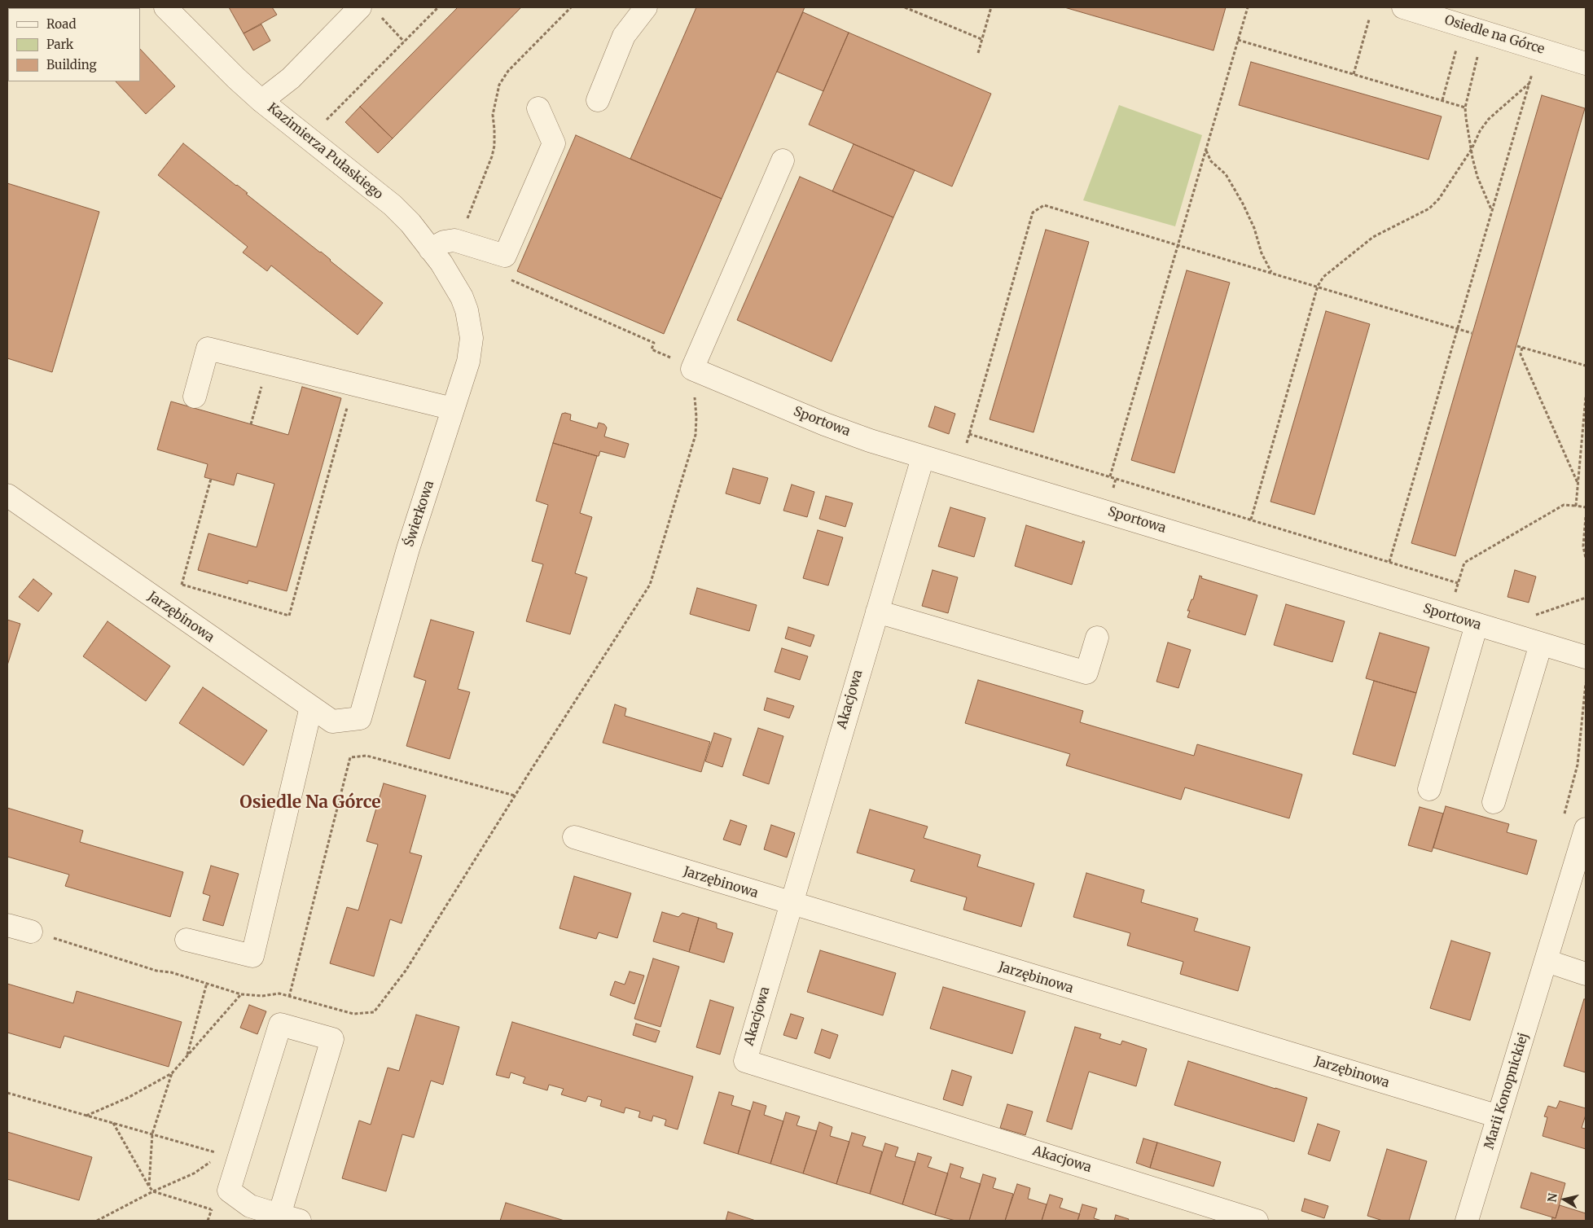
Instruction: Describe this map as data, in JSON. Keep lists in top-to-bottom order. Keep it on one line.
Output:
{"streets":{"street":["Osiedle na Górce","Kazimierza Pułaskiego","Sportowa","Świerkowa","Jarzębinowa","Akacjowa","Marii Konopnickiej"]},"crossings":[["Kazimierza Pułaskiego","Świerkowa"],["Sportowa","Akacjowa"],["Świerkowa","Jarzębinowa"],["Jarzębinowa","Akacjowa"],["Jarzębinowa","Marii Konopnickiej"]],"districts":["Osiedle Na Górce"],"legend":["Road","Park","Building"],"north":"left"}
